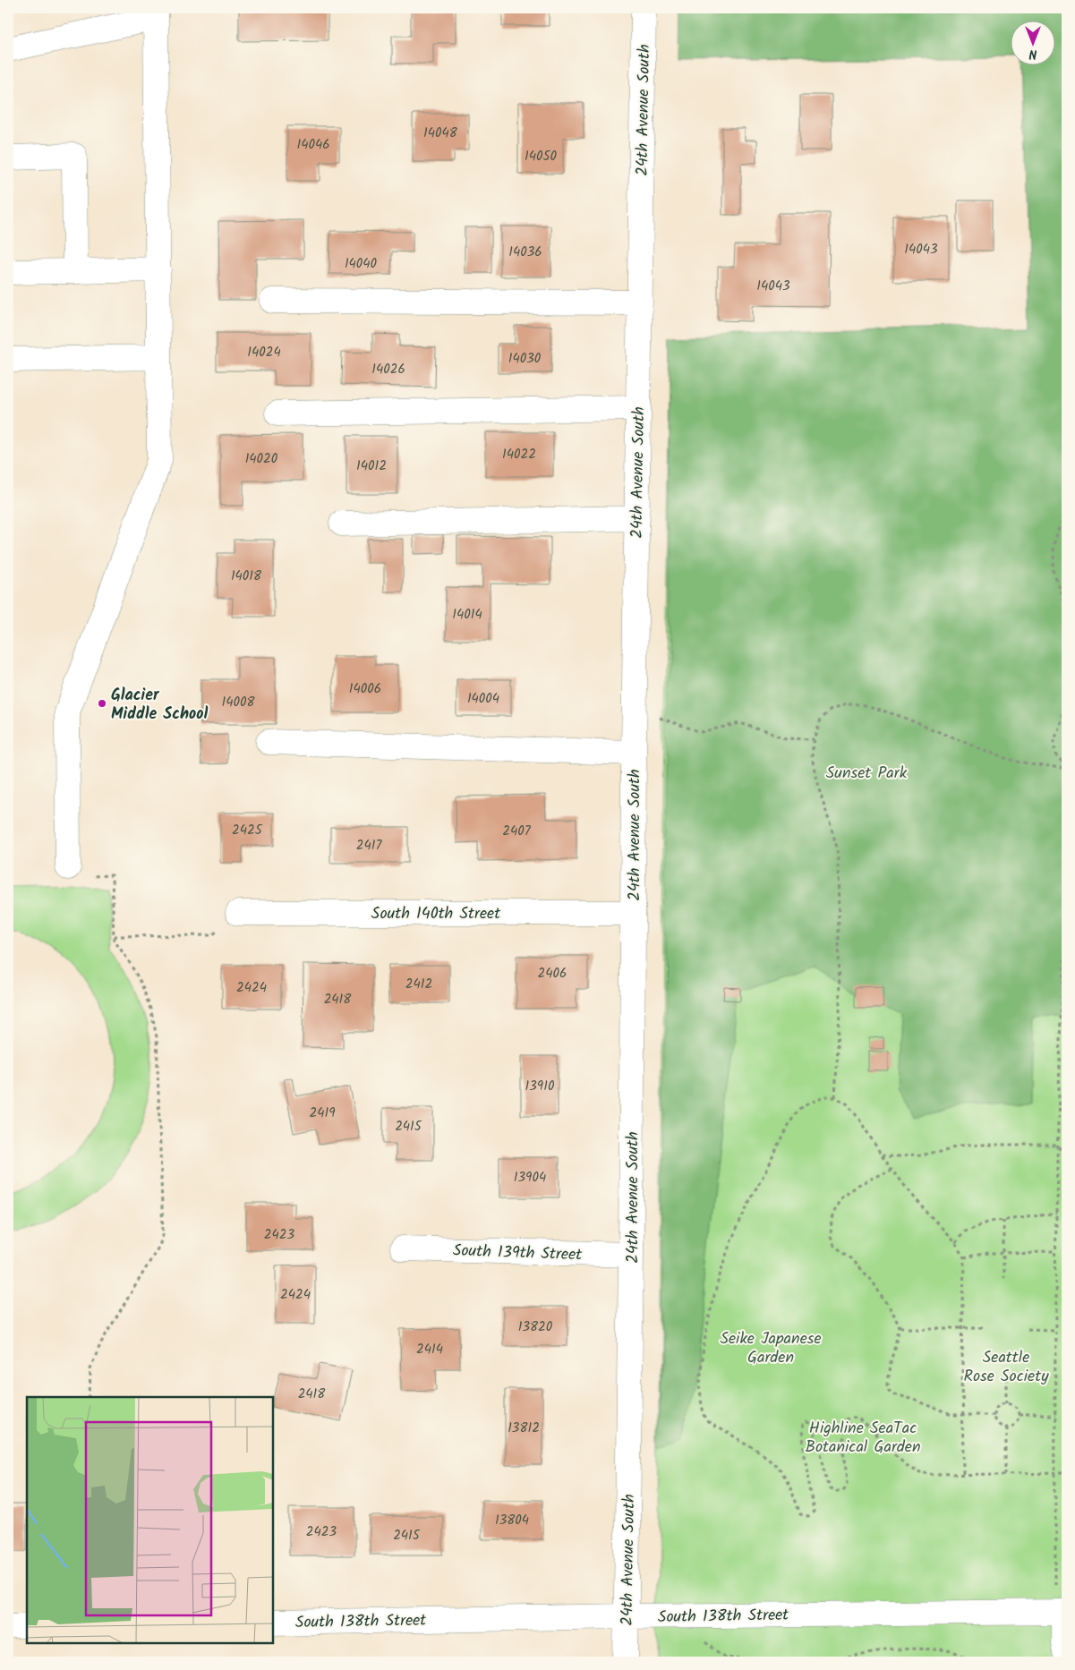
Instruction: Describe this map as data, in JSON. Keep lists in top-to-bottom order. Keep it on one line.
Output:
{"streets":{"street":["24th Avenue South","South 140th Street","South 139th Street","South 138th Street"]},"crossings":[["24th Avenue South","South 140th Street"],["24th Avenue South","South 139th Street"],["24th Avenue South","South 138th Street"]],"parks":["Sunset Park","Seike Japanese Garden","Seattle Rose Society","Highline SeaTac Botanical Garden"],"places":["Glacier Middle School"],"house_numbers":["14048","14046","14050","14043","14036","14040","14043","14024","14030","14026","14022","14020","14012","14018","14014","14006","14004","14008","2425","2407","2417","2406","2412","2424","2418","13910","2419","2415","13904","2423","2424","13820","2414","2418","13812","13804","2423","2415"],"north":"bottom"}
